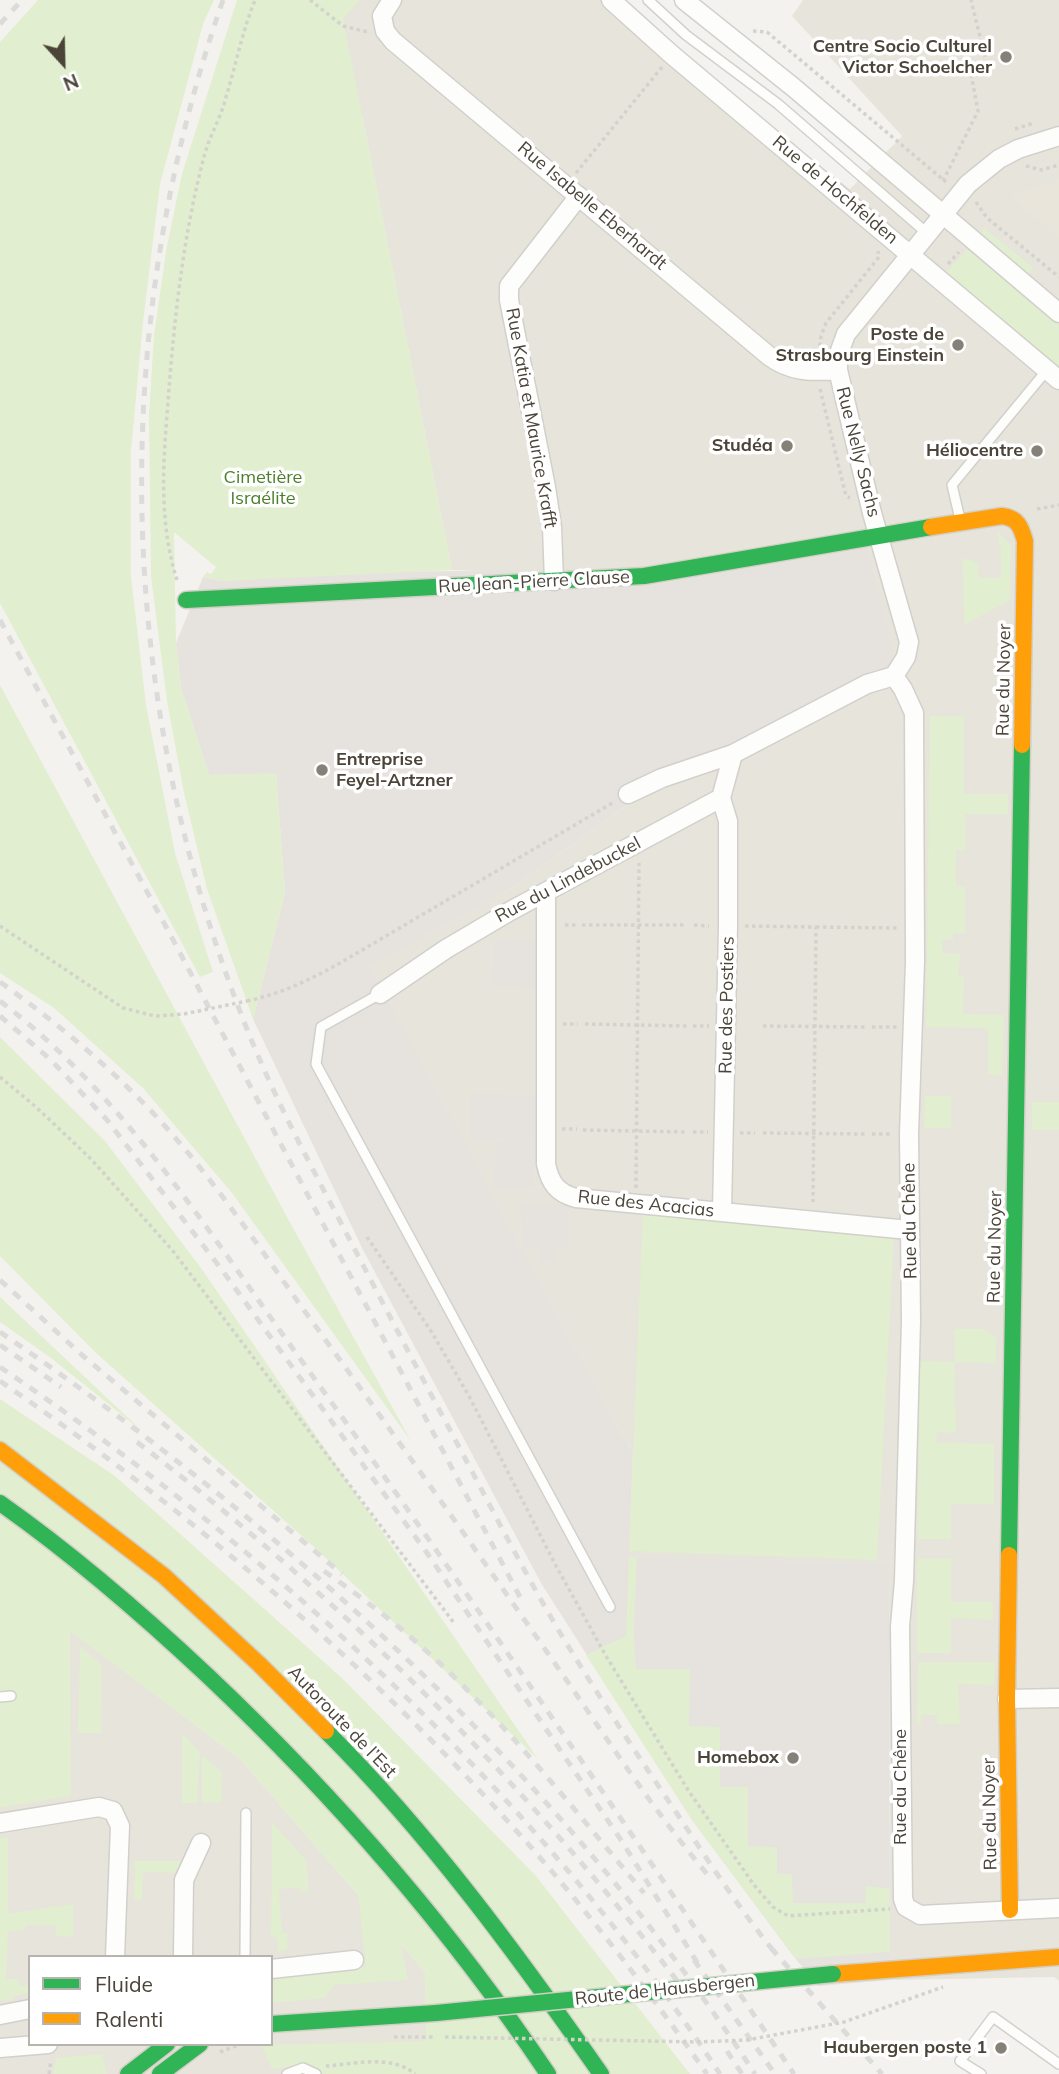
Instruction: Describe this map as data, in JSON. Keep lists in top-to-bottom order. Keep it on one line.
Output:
{"streets":{"main road":["Rue Jean-Pierre Clause","Rue du Noyer","Autoroute de l’Est","Route de Hausbergen"],"street":["Rue de Hochfelden","Rue Isabelle Eberhardt","Rue Katia et Maurice Krafft","Rue Nelly Sachs","Rue du Lindebuckel","Rue des Postiers","Rue des Acacias","Rue du Chêne"]},"crossings":[["Rue de Hochfelden","Rue Nelly Sachs"],["Rue Isabelle Eberhardt","Rue Katia et Maurice Krafft"],["Rue Isabelle Eberhardt","Rue Nelly Sachs"],["Rue Katia et Maurice Krafft","Rue Jean-Pierre Clause"],["Rue Nelly Sachs","Rue Jean-Pierre Clause"],["Rue Jean-Pierre Clause","Rue du Noyer"],["Rue du Lindebuckel","Rue des Postiers"],["Rue du Lindebuckel","Rue des Acacias"],["Rue des Postiers","Rue des Acacias"],["Rue des Acacias","Rue du Chêne"]],"parks":["Cimetière Israélite"],"places":["Centre Socio Culturel Victor Schoelcher","Poste de Strasbourg Einstein","Studéa","Héliocentre","Entreprise Feyel-Artzner","Homebox","Haubergen poste 1"],"legend":["Fluide","Ralenti"],"north":"bottom"}
